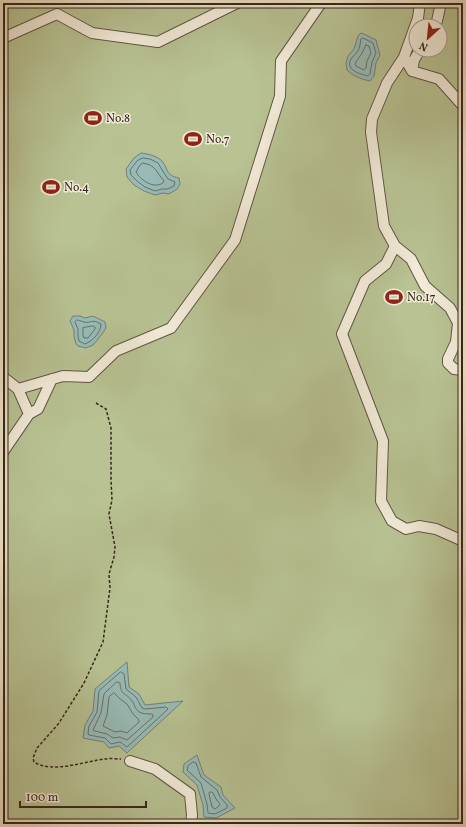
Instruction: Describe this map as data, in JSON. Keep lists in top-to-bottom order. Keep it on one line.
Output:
{"places":{"sports":["No.8","No.7","No.4","No.17"]},"scale_bar":"100 m","north":"bottom left"}
